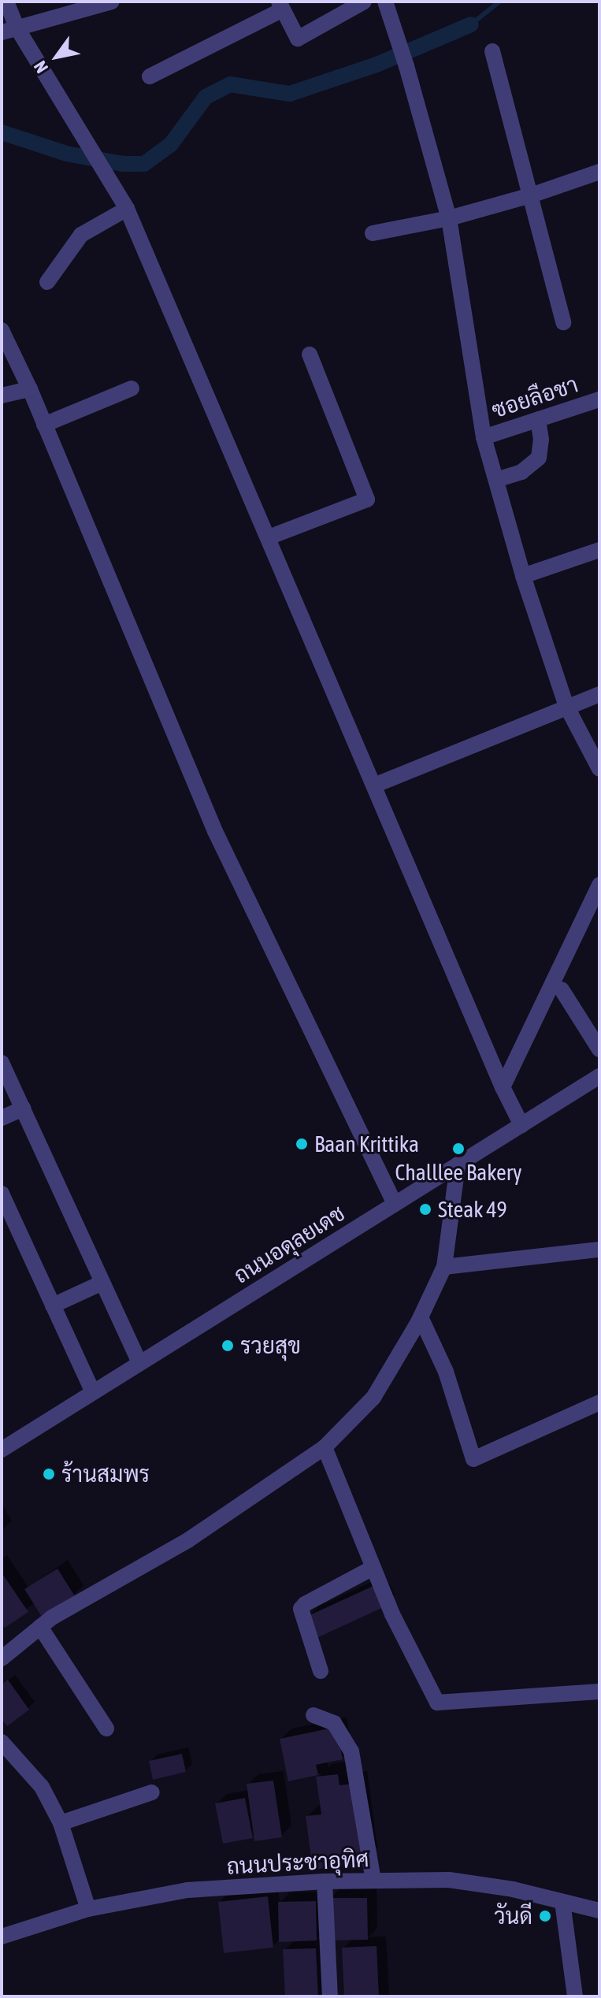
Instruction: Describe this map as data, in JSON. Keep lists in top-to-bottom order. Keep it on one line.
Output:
{"streets":{"street":["ซอยลือชา","ถนนอดุลยเดช","ถนนประชาอุทิศ"]},"places":["Baan Krittika","Challlee Bakery","Steak 49","รวยสุข","ร้านสมพร","วันดี"],"north":"bottom left"}
